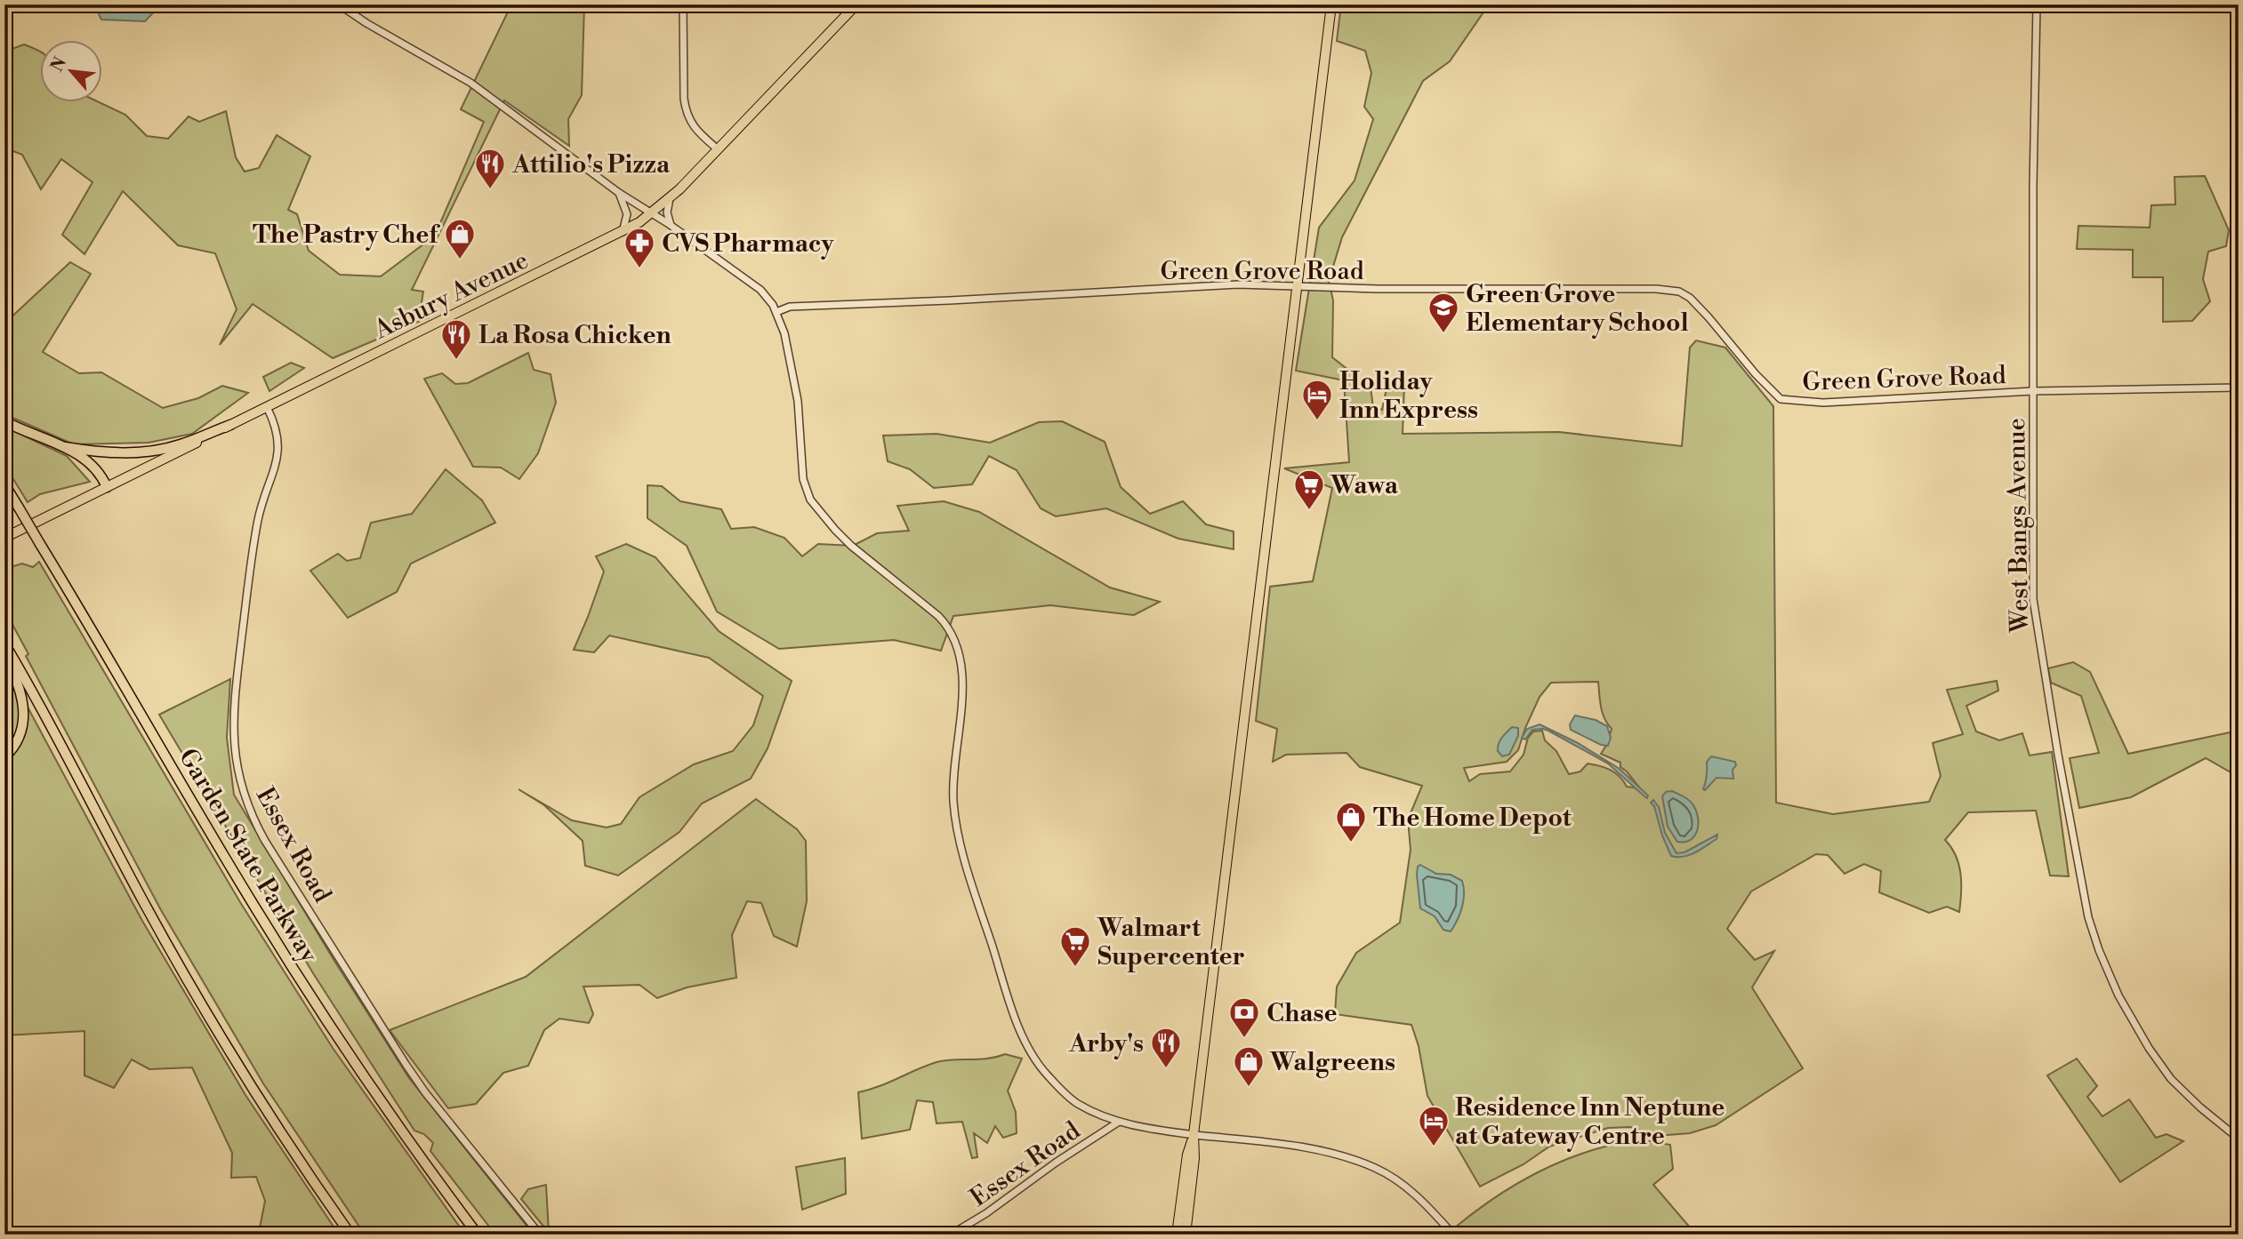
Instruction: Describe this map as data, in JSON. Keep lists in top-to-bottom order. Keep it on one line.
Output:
{"streets":{"highway":["Garden State Parkway"],"main road":["Asbury Avenue"],"street":["Green Grove Road","West Bangs Avenue","Essex Road"]},"crossings":[["Green Grove Road","West Bangs Avenue"],["Asbury Avenue","Essex Road"]],"places":{"restaurant":["Attilio's Pizza","La Rosa Chicken","Arby's"],"shop":["The Pastry Chef","The Home Depot","Walgreens"],"pharmacy":["CVS Pharmacy"],"school or university":["Green Grove Elementary School"],"hotel":["Holiday Inn Express","Residence Inn Neptune at Gateway Centre"],"supermarket":["Wawa","Walmart Supercenter"],"bank":["Chase"]},"north":"top left"}
